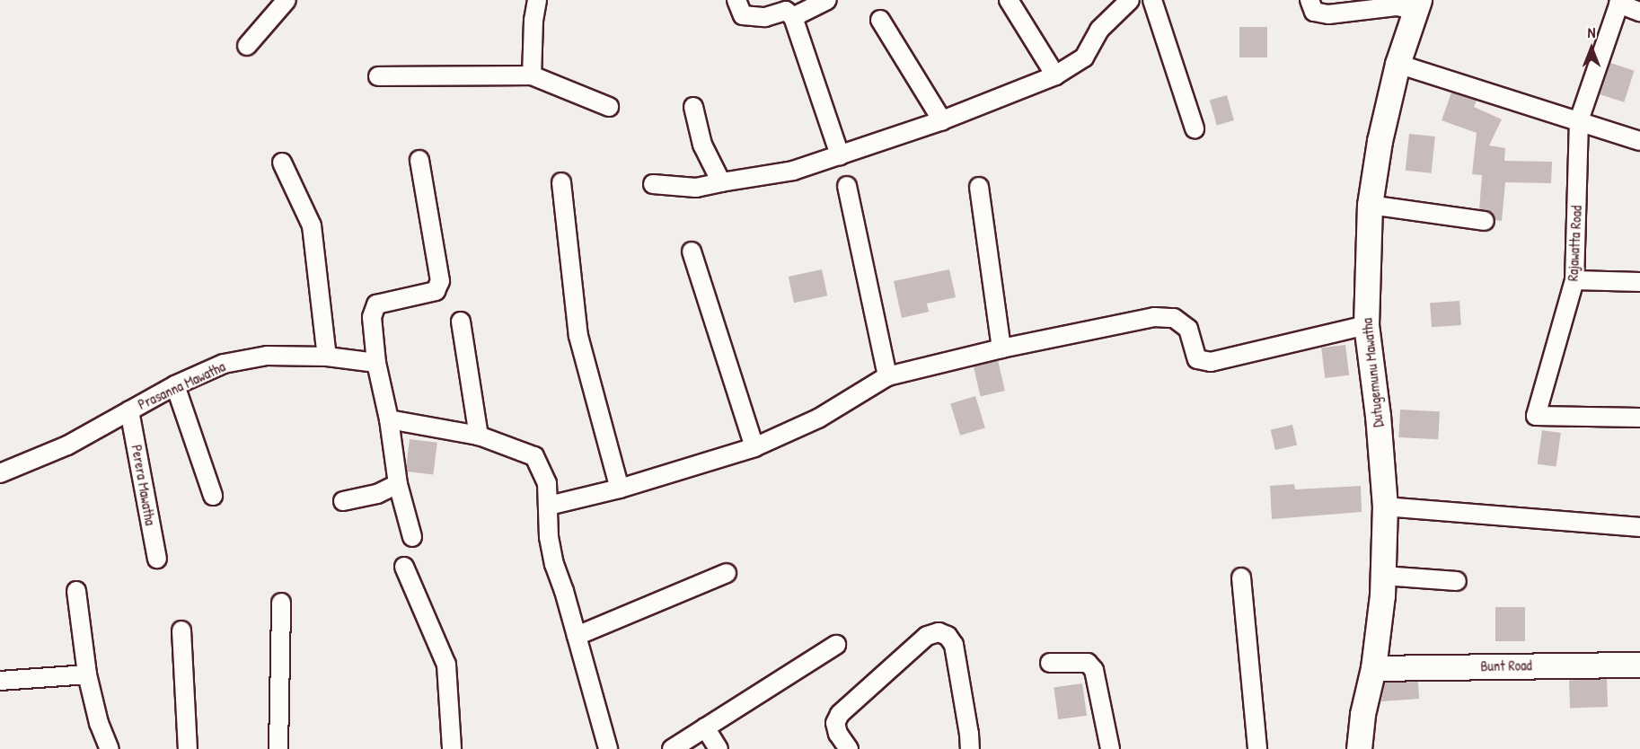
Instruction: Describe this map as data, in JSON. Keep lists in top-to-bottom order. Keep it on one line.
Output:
{"streets":{"street":["Rajawatta Road","Dutugemunu Mawatha","Prasanna Mawatha","Perera Mawatha","Bunt Road"]},"crossings":[["Dutugemunu Mawatha","Bunt Road"],["Prasanna Mawatha","Perera Mawatha"]],"north":"top"}
